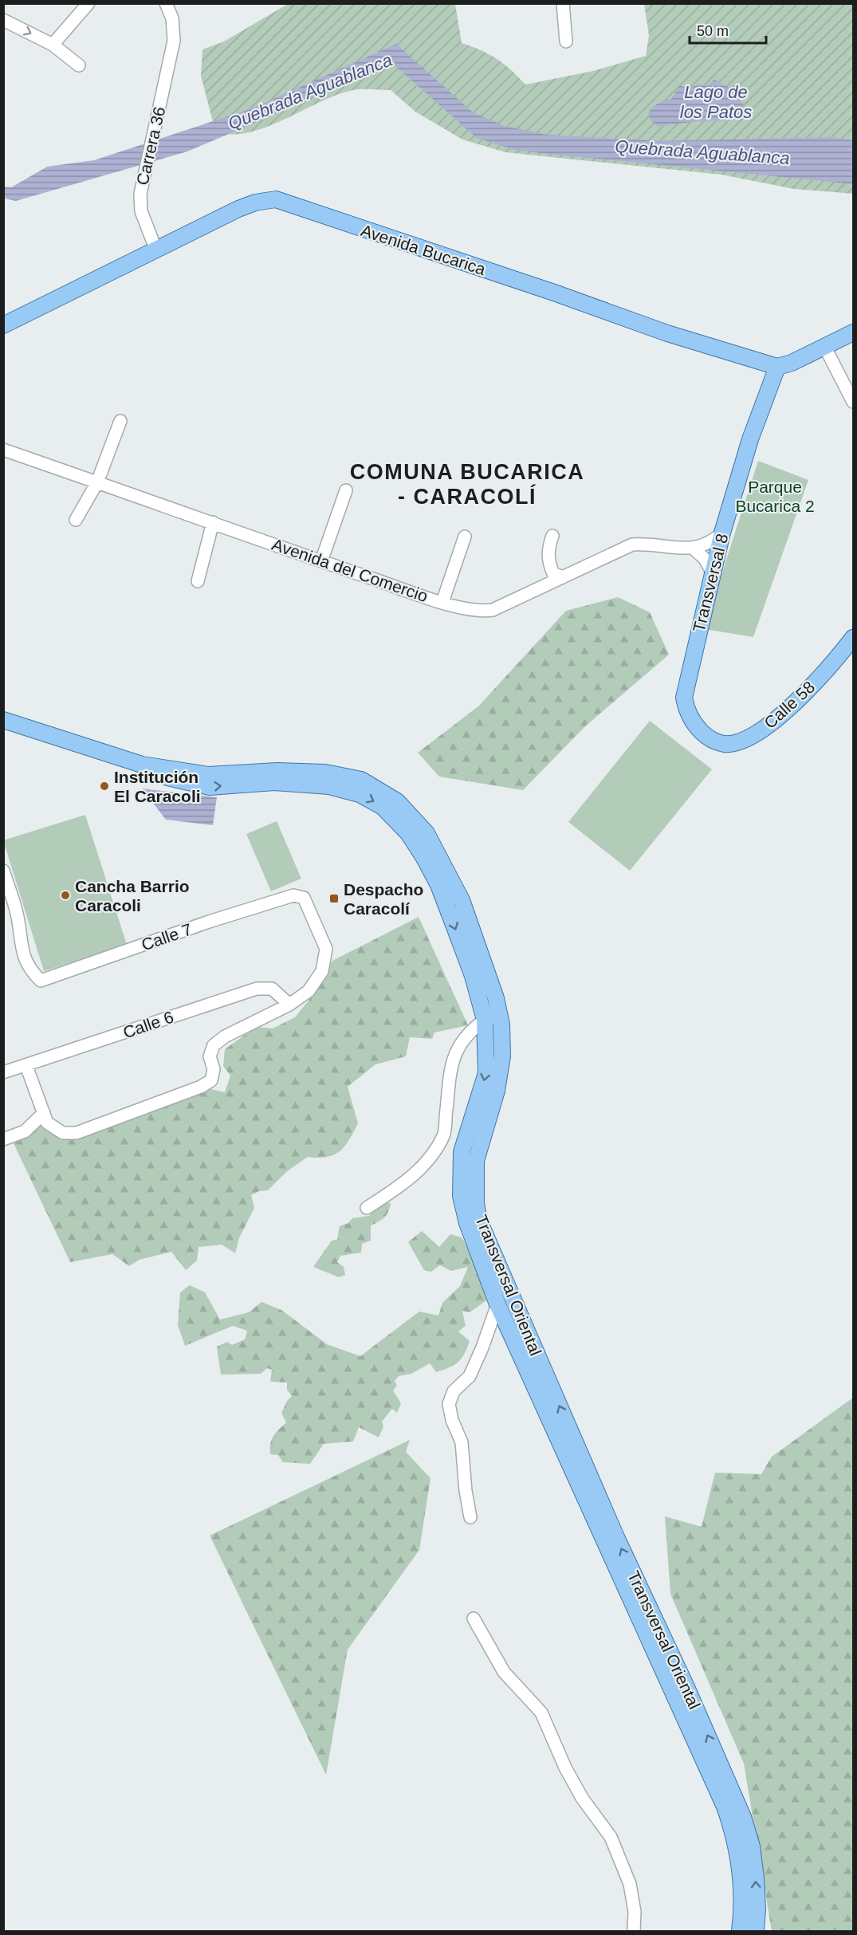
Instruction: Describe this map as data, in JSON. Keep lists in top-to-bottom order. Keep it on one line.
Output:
{"streets":{"main road":["Avenida Bucarica","Transversal 8","Calle 58","Transversal Oriental"],"street":["Carrera 36","Avenida del Comercio","Calle 7","Calle 6"]},"crossings":[["Carrera 36","Avenida Bucarica"],["Avenida Bucarica","Transversal 8"],["Transversal 8","Calle 58"],["Calle 7","Calle 6"]],"districts":["COMUNA BUCARICA - CARACOLÍ"],"water":["Quebrada Aguablanca","Lago de los Patos"],"parks":["Parque Bucarica 2"],"places":{"other":["Institución El Caracoli","Cancha Barrio Caracoli"],"transit":["Despacho Caracolí"]},"scale_bar":"50 m"}
